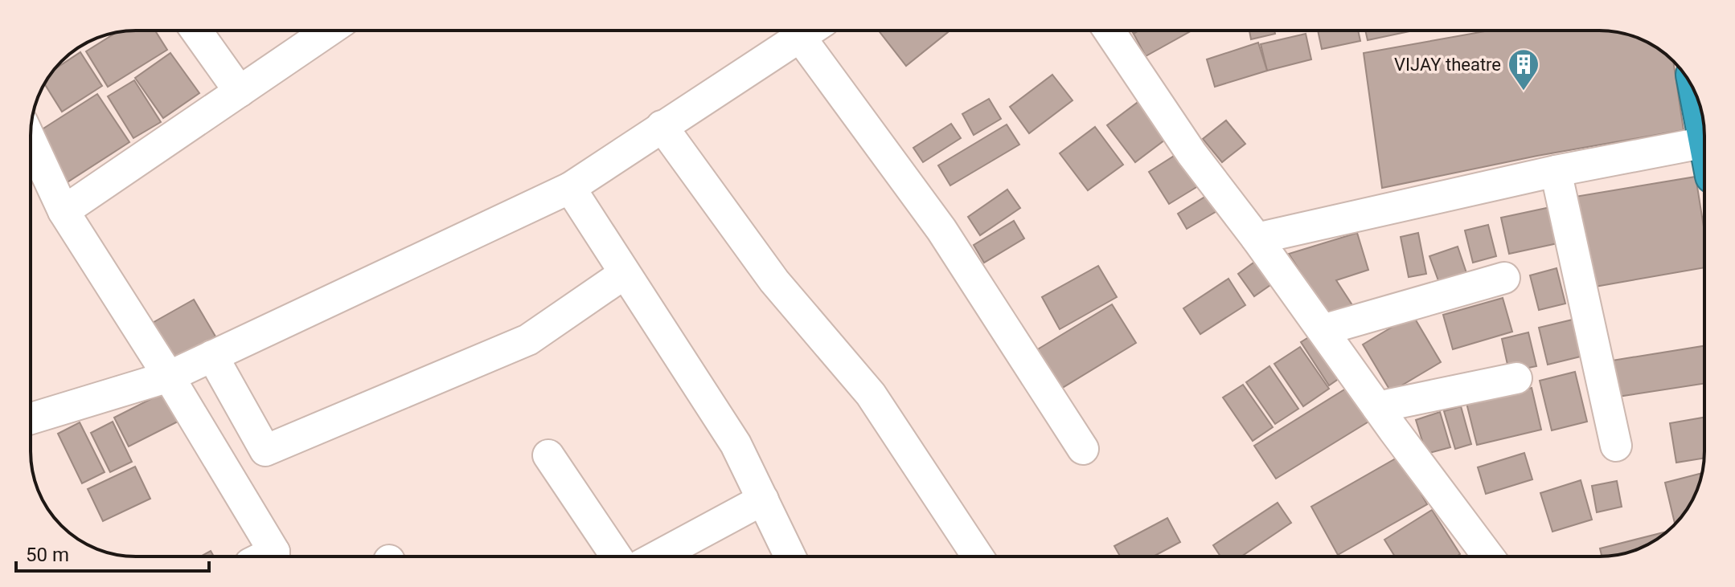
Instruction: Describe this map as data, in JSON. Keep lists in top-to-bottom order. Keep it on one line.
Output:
{"places":{"building":["VIJAY theatre"]},"scale_bar":"50 m"}
